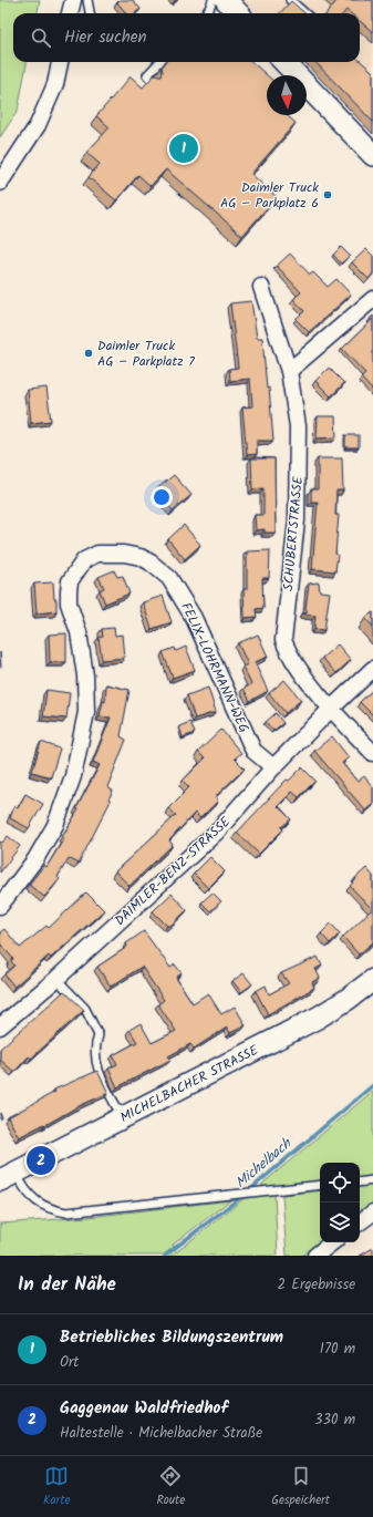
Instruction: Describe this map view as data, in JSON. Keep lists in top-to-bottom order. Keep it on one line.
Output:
{"streets":{"main road":["MICHELBACHER STRASSE"],"street":["SCHUBERTSTRASSE","FELIX-LOHRMANN-WEG","DAIMLER-BENZ-STRASSE"]},"crossings":[["SCHUBERTSTRASSE","DAIMLER-BENZ-STRASSE"],["FELIX-LOHRMANN-WEG","DAIMLER-BENZ-STRASSE"]],"water":["Michelbach"],"places":["Daimler Truck AG − Parkplatz 6","Daimler Truck AG − Parkplatz 7"],"north":"bottom","page":{"search":"Hier suchen","pins":["1","2"],"heading":["In der Nähe","2 Ergebnisse"],"list":[{"mark":"1","name":"Betriebliches Bildungszentrum","note":"Ort","value":"170 m"},{"mark":"2","name":"Gaggenau Waldfriedhof","note":"Haltestelle · Michelbacher Straße","value":"330 m"}],"nav":["Karte","Route","Gespeichert"]}}
